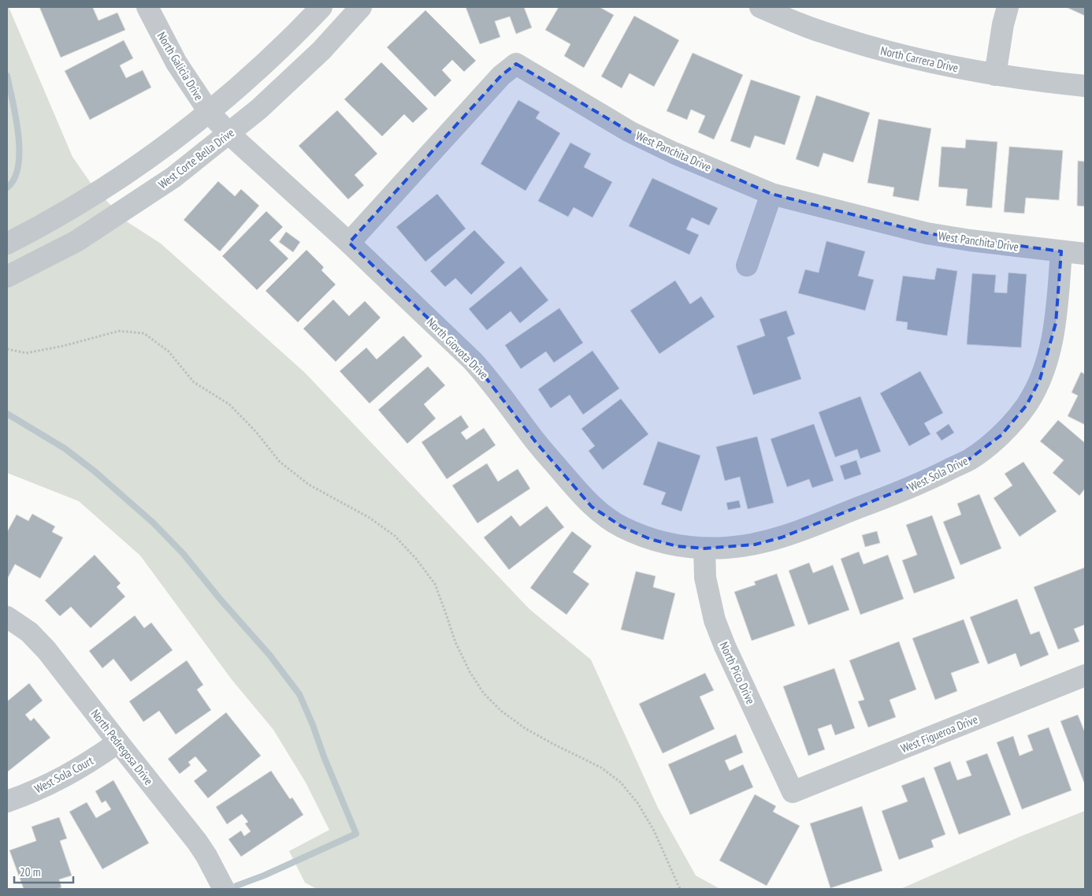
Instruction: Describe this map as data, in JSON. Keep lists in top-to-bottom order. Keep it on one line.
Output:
{"streets":{"street":["North Carrera Drive","North Galicia Drive","West Panchita Drive","West Corte Bella Drive","North Giovota Drive","West Sola Drive","North Pico Drive","West Figueroa Drive","North Pedregosa Drive","West Sola Court"]},"crossings":[["North Galicia Drive","West Corte Bella Drive"],["North Galicia Drive","North Giovota Drive"],["West Panchita Drive","North Giovota Drive"],["West Panchita Drive","West Sola Drive"],["West Corte Bella Drive","North Giovota Drive"],["North Giovota Drive","West Sola Drive"],["North Giovota Drive","North Pico Drive"],["West Sola Drive","North Pico Drive"],["North Pico Drive","West Figueroa Drive"],["North Pedregosa Drive","West Sola Court"]],"scale_bar":"20 m"}
